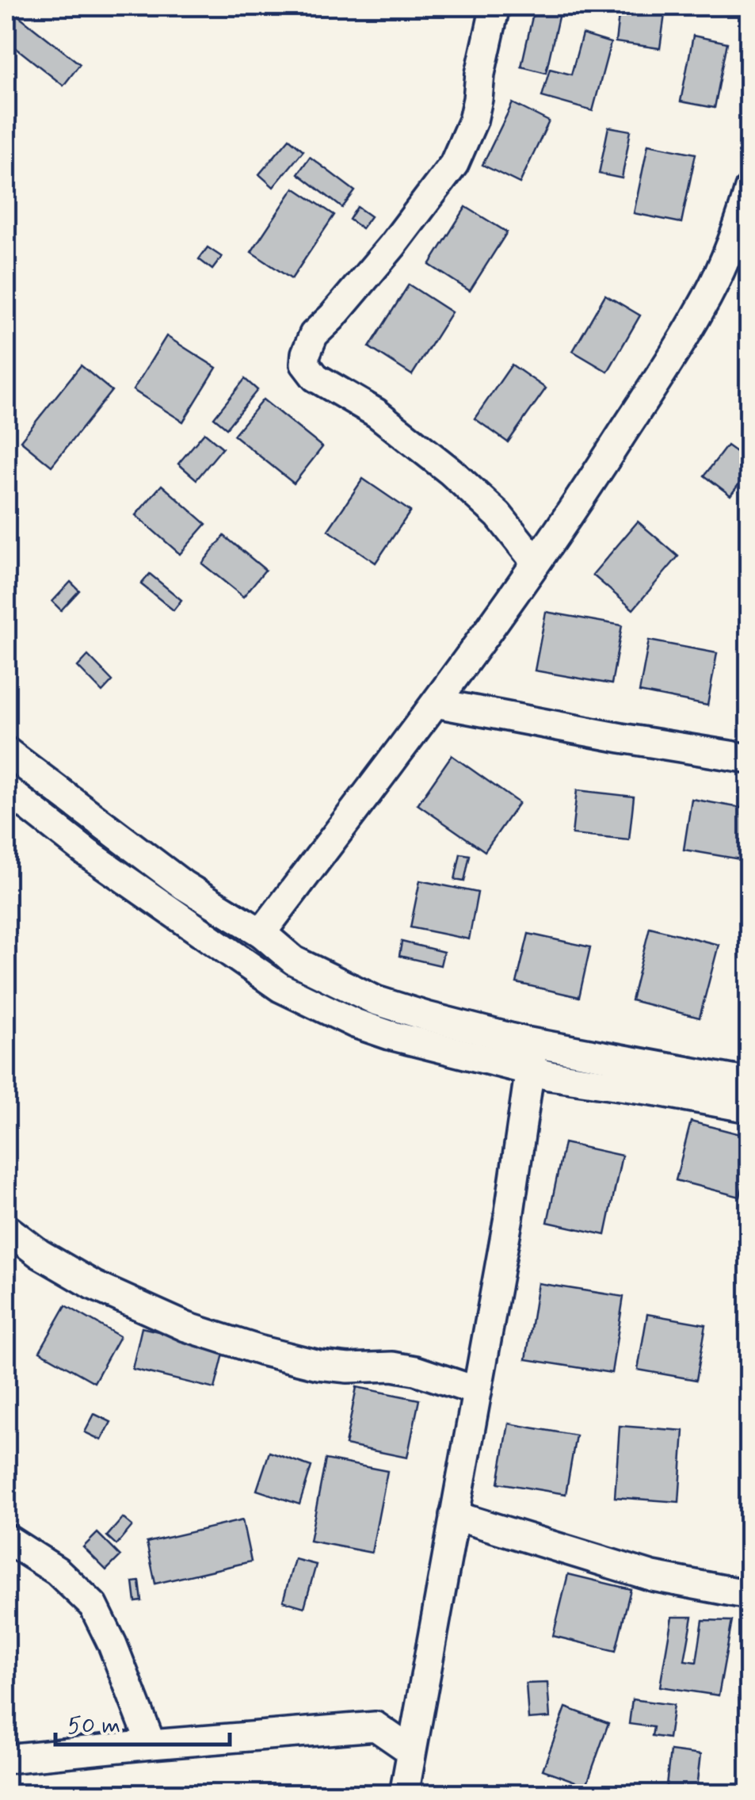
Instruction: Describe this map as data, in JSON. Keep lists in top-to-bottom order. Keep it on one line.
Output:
{"scale_bar":"50 m"}
